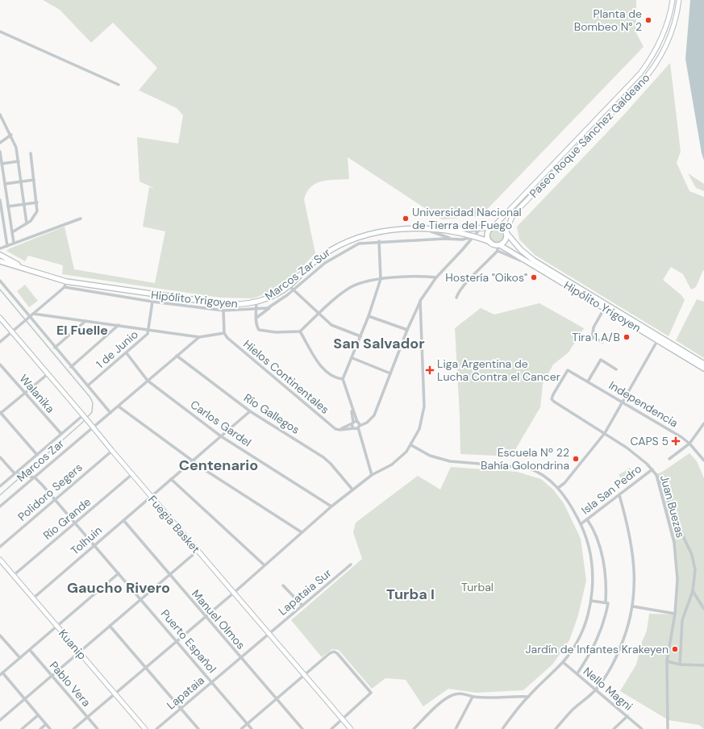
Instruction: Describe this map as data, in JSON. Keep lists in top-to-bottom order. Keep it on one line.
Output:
{"streets":{"main road":["Paseo Roque Sánchez Galdeano","Hipólito Yrigoyen","Fuegia Basket","Kuanip"],"street":["Marcos Zar Sur","1 de Junio","Hielos Continentales","Walanika","Independencia","Río Gallegos","Carlos Gardel","Marcos Zar","Isla San Pedro","Polidoro Segers","Juan Buezas","Río Grande","Tolhuin","Lapataia Sur","Manuel Olmos","Puerto Español","Pablo Vera","Nello Magni","Lapataia"]},"crossings":[["Paseo Roque Sánchez Galdeano","Hipólito Yrigoyen"],["Marcos Zar Sur","Hipólito Yrigoyen"],["Marcos Zar Sur","1 de Junio"],["1 de Junio","Carlos Gardel"],["Independencia","Juan Buezas"],["Río Gallegos","Tolhuin"],["Carlos Gardel","Tolhuin"],["Marcos Zar","Fuegia Basket"],["Marcos Zar","Puerto Español"],["Isla San Pedro","Juan Buezas"],["Polidoro Segers","Fuegia Basket"],["Polidoro Segers","Puerto Español"],["Río Grande","Fuegia Basket"],["Río Grande","Puerto Español"],["Río Grande","Kuanip"],["Fuegia Basket","Tolhuin"],["Fuegia Basket","Lapataia Sur"],["Fuegia Basket","Lapataia"],["Tolhuin","Manuel Olmos"],["Tolhuin","Puerto Español"],["Tolhuin","Kuanip"],["Lapataia Sur","Lapataia"],["Manuel Olmos","Lapataia"],["Puerto Español","Lapataia"]],"districts":["El Fuelle","San Salvador","Centenario","Gaucho Rivero","Turba I"],"parks":["Turbal"],"places":{"other":["Planta de Bombeo N° 2","Universidad Nacional de Tierra del Fuego","Hostería \"Oikos\"","Tira 1 A/B","Escuela Nº 22 Bahía Golondrina","Jardín de Infantes Krakeyen"],"health":["Liga Argentina de Lucha Contra el Cancer","CAPS 5"]}}
